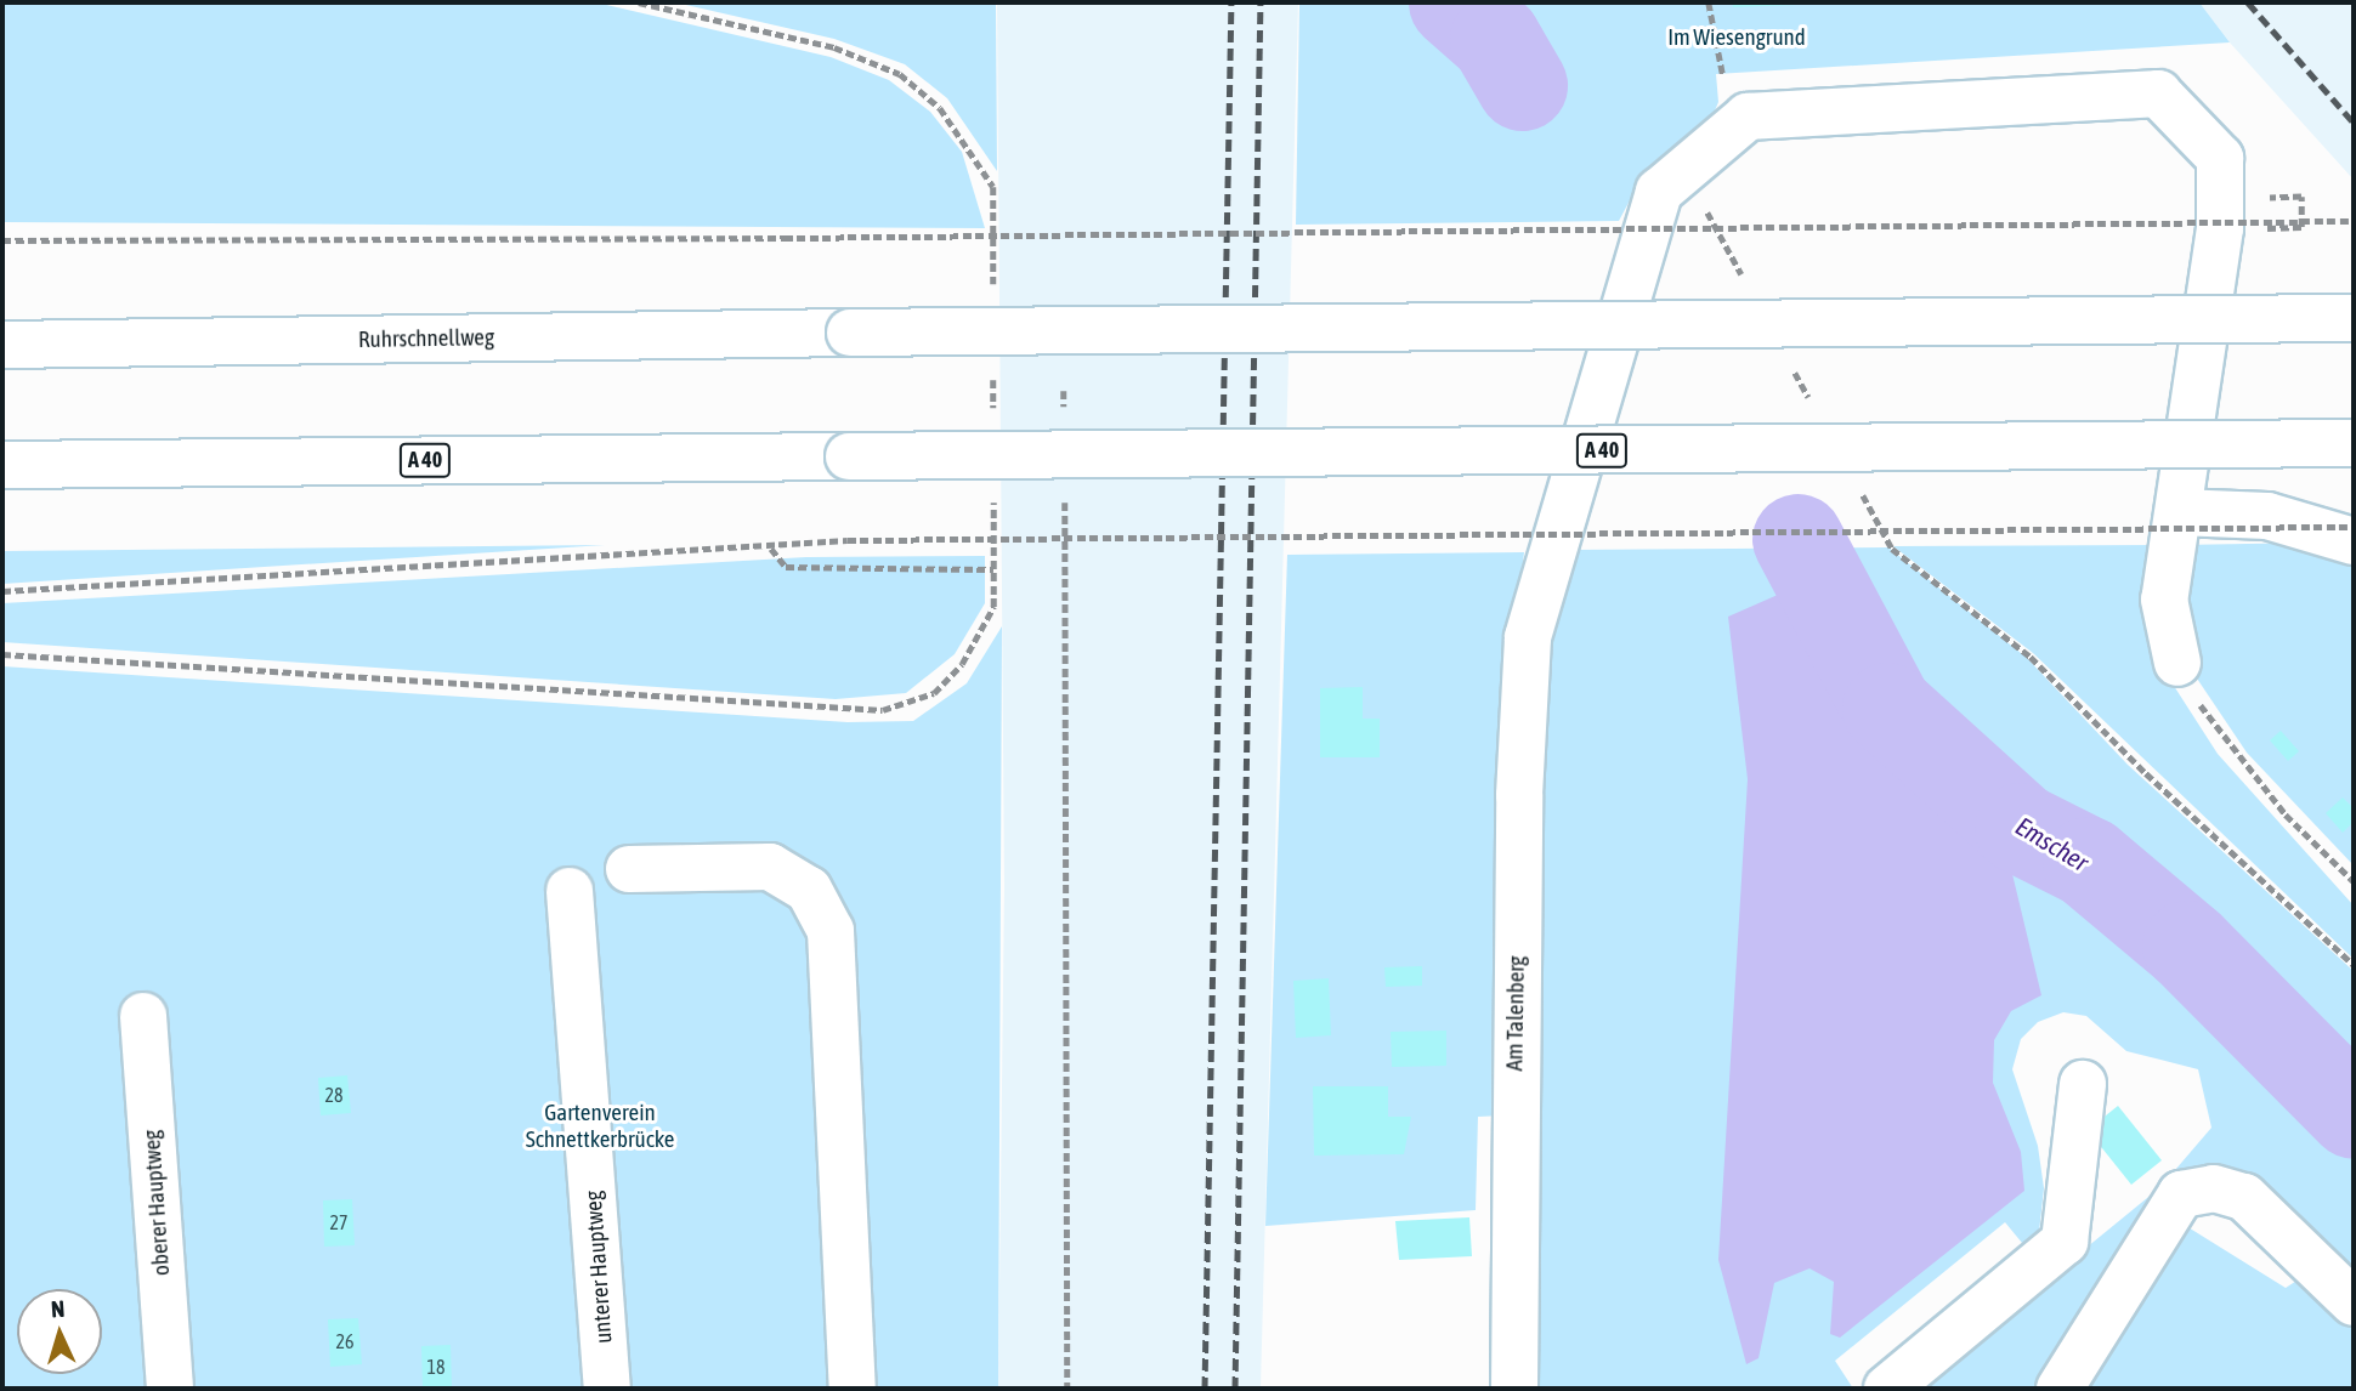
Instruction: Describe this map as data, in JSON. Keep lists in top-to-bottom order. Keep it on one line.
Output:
{"streets":{"main road":["Ruhrschnellweg","A 40","Am Talenberg","oberer Hauptweg","unterer Hauptweg"]},"water":["Emscher"],"parks":["Im Wiesengrund","Gartenverein Schnettkerbrücke"],"house_numbers":["28","27","26","18"],"north":"top"}
